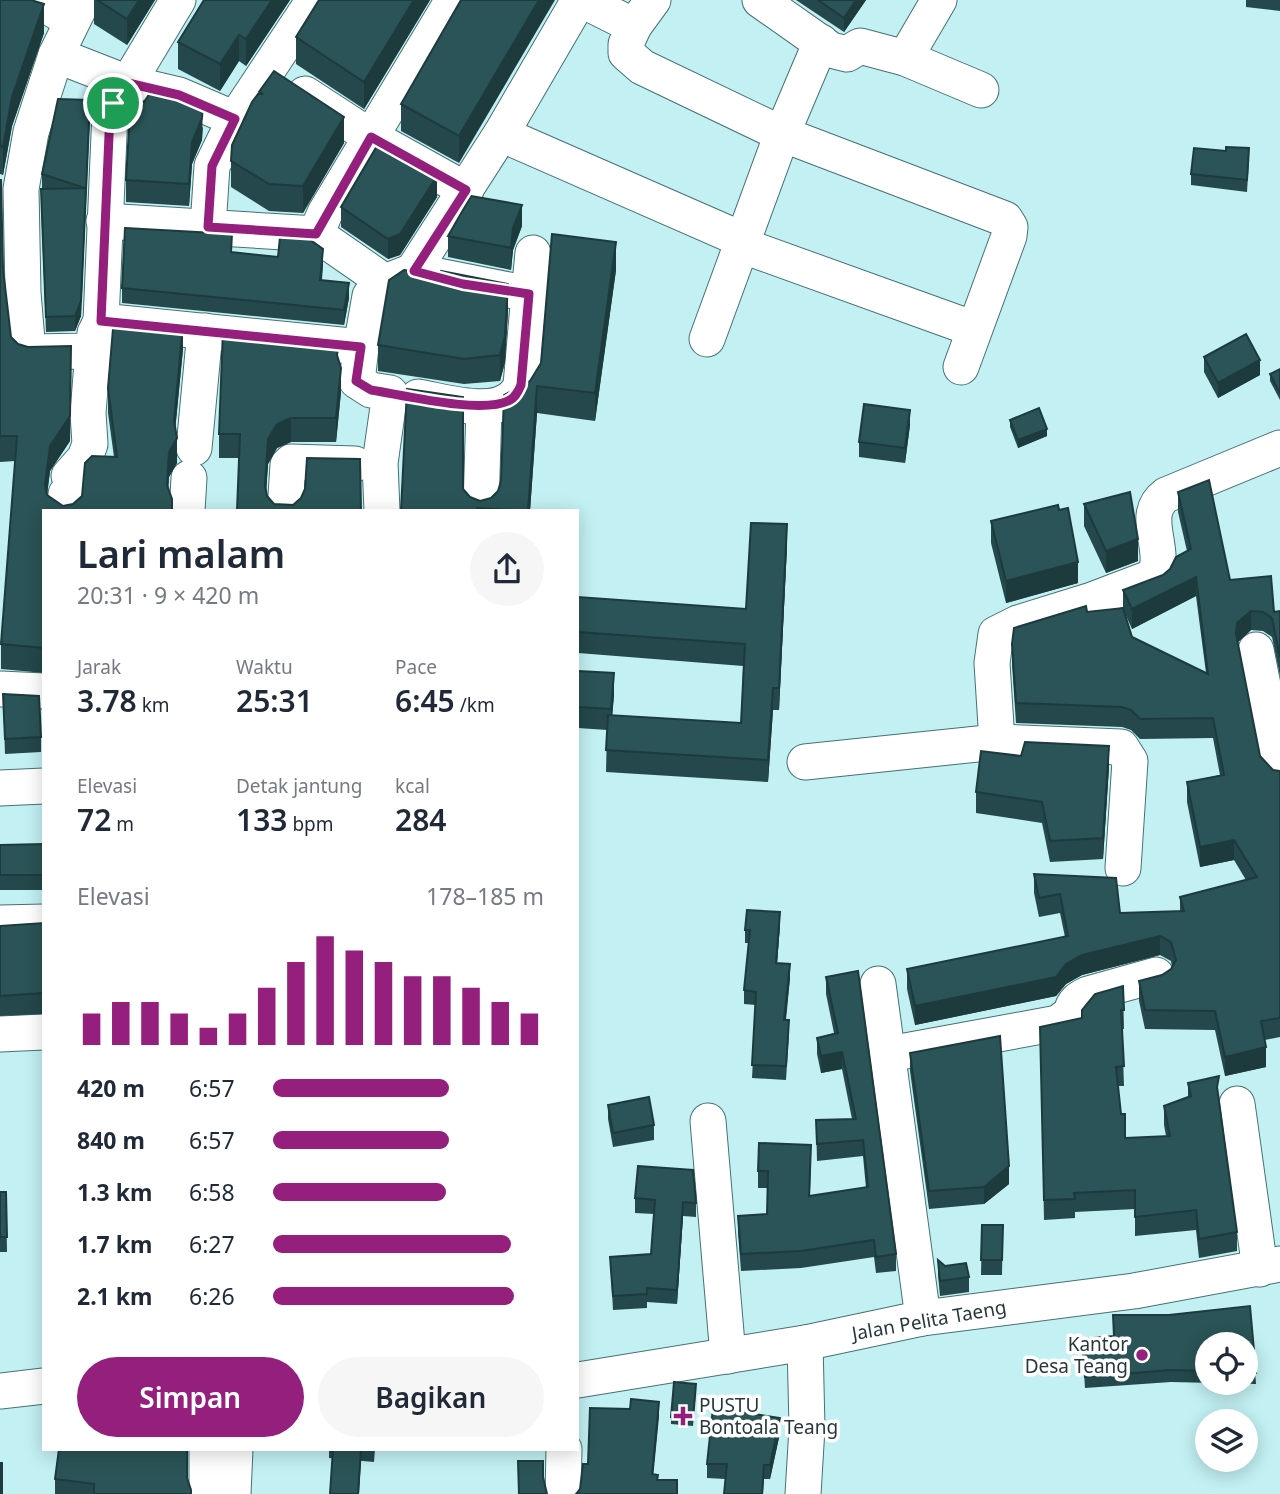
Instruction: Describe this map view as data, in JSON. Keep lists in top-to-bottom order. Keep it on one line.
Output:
{"streets":{"street":["Jalan Pelita Taeng"]},"places":{"other":["Kantor Desa Teang"],"health":["PUSTU Bontoala Teang"]},"page":{"heading":["Lari malam","20:31 · 9 × 420 m"],"stats":[["Jarak","3.78 km"],["Waktu","25:31"],["Pace","6:45 /km"],["Elevasi","72 m"],["Detak jantung","133 bpm"],["kcal","284"]],"chart":["Elevasi","178–185 m"],"list":[{"name":"420 m","note":"6:57"},{"name":"840 m","note":"6:57"},{"name":"1.3 km","note":"6:58"},{"name":"1.7 km","note":"6:27"},{"name":"2.1 km","note":"6:26"}],"buttons":["Simpan","Bagikan"]}}
